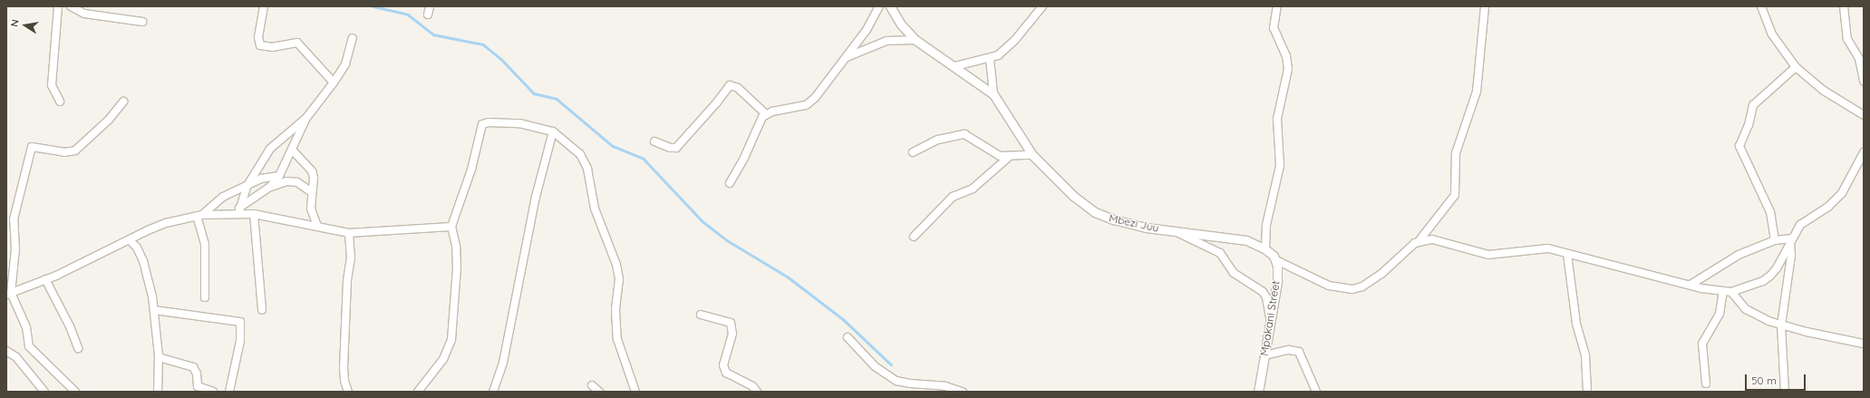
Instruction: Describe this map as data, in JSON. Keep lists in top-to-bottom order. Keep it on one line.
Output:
{"streets":{"street":["Mbezi Juu","Mpakani Street"]},"scale_bar":"50 m","north":"left"}
